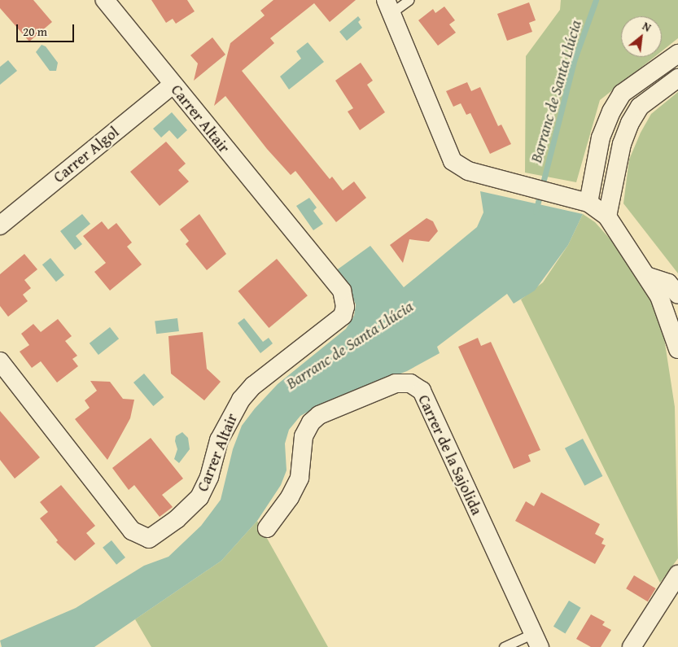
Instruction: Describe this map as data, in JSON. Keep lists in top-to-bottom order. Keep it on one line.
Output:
{"streets":{"street":["Carrer Altair","Carrer Algol","Carrer de la Sajolida"]},"crossings":[["Carrer Altair","Carrer Algol"]],"water":["Barranc de Santa Llúcia"],"scale_bar":"20 m","north":"top right"}
